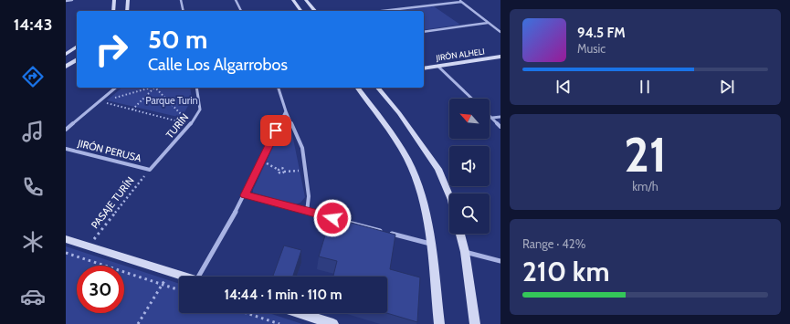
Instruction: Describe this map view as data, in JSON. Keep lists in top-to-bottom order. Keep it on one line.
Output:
{"streets":{"street":["JIRÓN ALHELI","TURÍN","JIRÓN PERUSA"],"path":["PASAJE TURÍN"]},"crossings":[["TURÍN","JIRÓN PERUSA"],["TURÍN","PASAJE TURÍN"],["JIRÓN PERUSA","PASAJE TURÍN"]],"parks":["Parque Turin"],"north":"top left","page":{"tabs":"14:43","turn":["50 m","Calle Los Algarrobos"],"song":["94.5 FM","Music"],"tile":[["21","km/h"],["Range · 42%","210 km"]],"limit":"30","trip":"14:44 · 1 min · 110 m"}}
